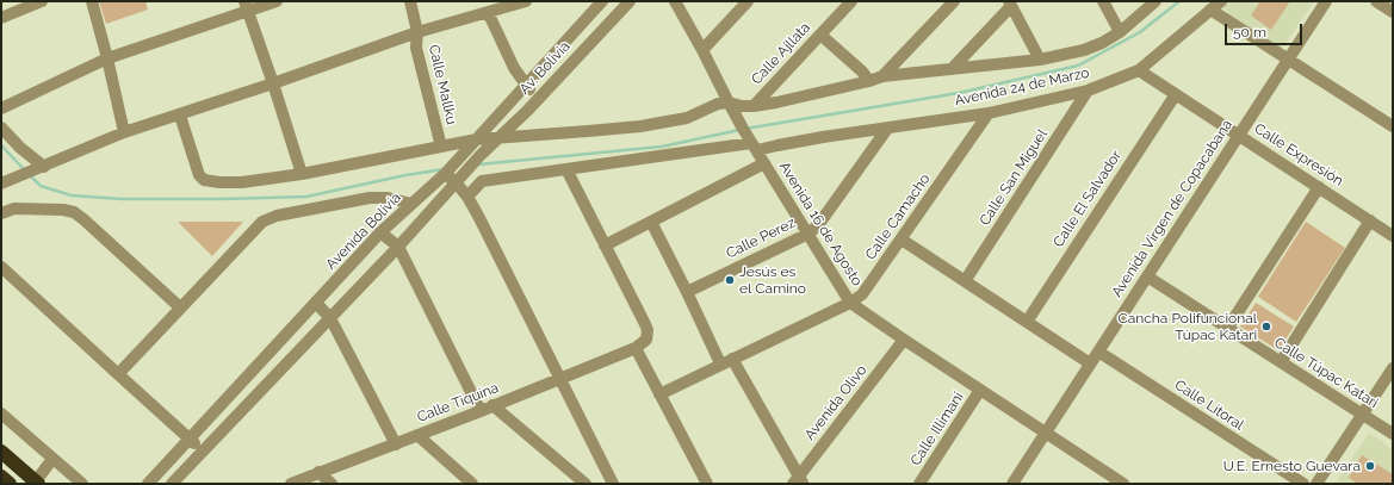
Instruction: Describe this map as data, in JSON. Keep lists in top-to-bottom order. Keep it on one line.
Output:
{"streets":{"street":["Calle Ajllata","Av. Bolivia","Calle Mallku","Avenida 24 de Marzo","Calle Expresión","Calle San Miguel","Calle El Salvador","Avenida Virgen de Copacabana","Calle Camacho","Avenida 16 de Agosto","Avenida Bolivia","Calle Perez","Calle Túpac Katari","Calle Tiquina","Avenida Olivo","Calle Litoral","Calle Illimani"]},"crossings":[["Avenida 24 de Marzo","Calle Expresión"],["Avenida 24 de Marzo","Calle San Miguel"],["Avenida 24 de Marzo","Calle Camacho"],["Avenida 24 de Marzo","Avenida 16 de Agosto"],["Avenida 24 de Marzo","Calle Perez"],["Calle Expresión","Calle El Salvador"],["Calle Expresión","Avenida Virgen de Copacabana"],["Avenida Virgen de Copacabana","Avenida 16 de Agosto"],["Avenida Virgen de Copacabana","Calle Túpac Katari"],["Avenida Virgen de Copacabana","Calle Litoral"],["Calle Camacho","Avenida 16 de Agosto"],["Avenida 16 de Agosto","Calle Perez"],["Avenida 16 de Agosto","Avenida Olivo"],["Avenida 16 de Agosto","Calle Illimani"]],"places":["Jesús es el Camino","Cancha Polifuncional Túpac Katari","U.E. Ernesto Guevara"],"scale_bar":"50 m"}
